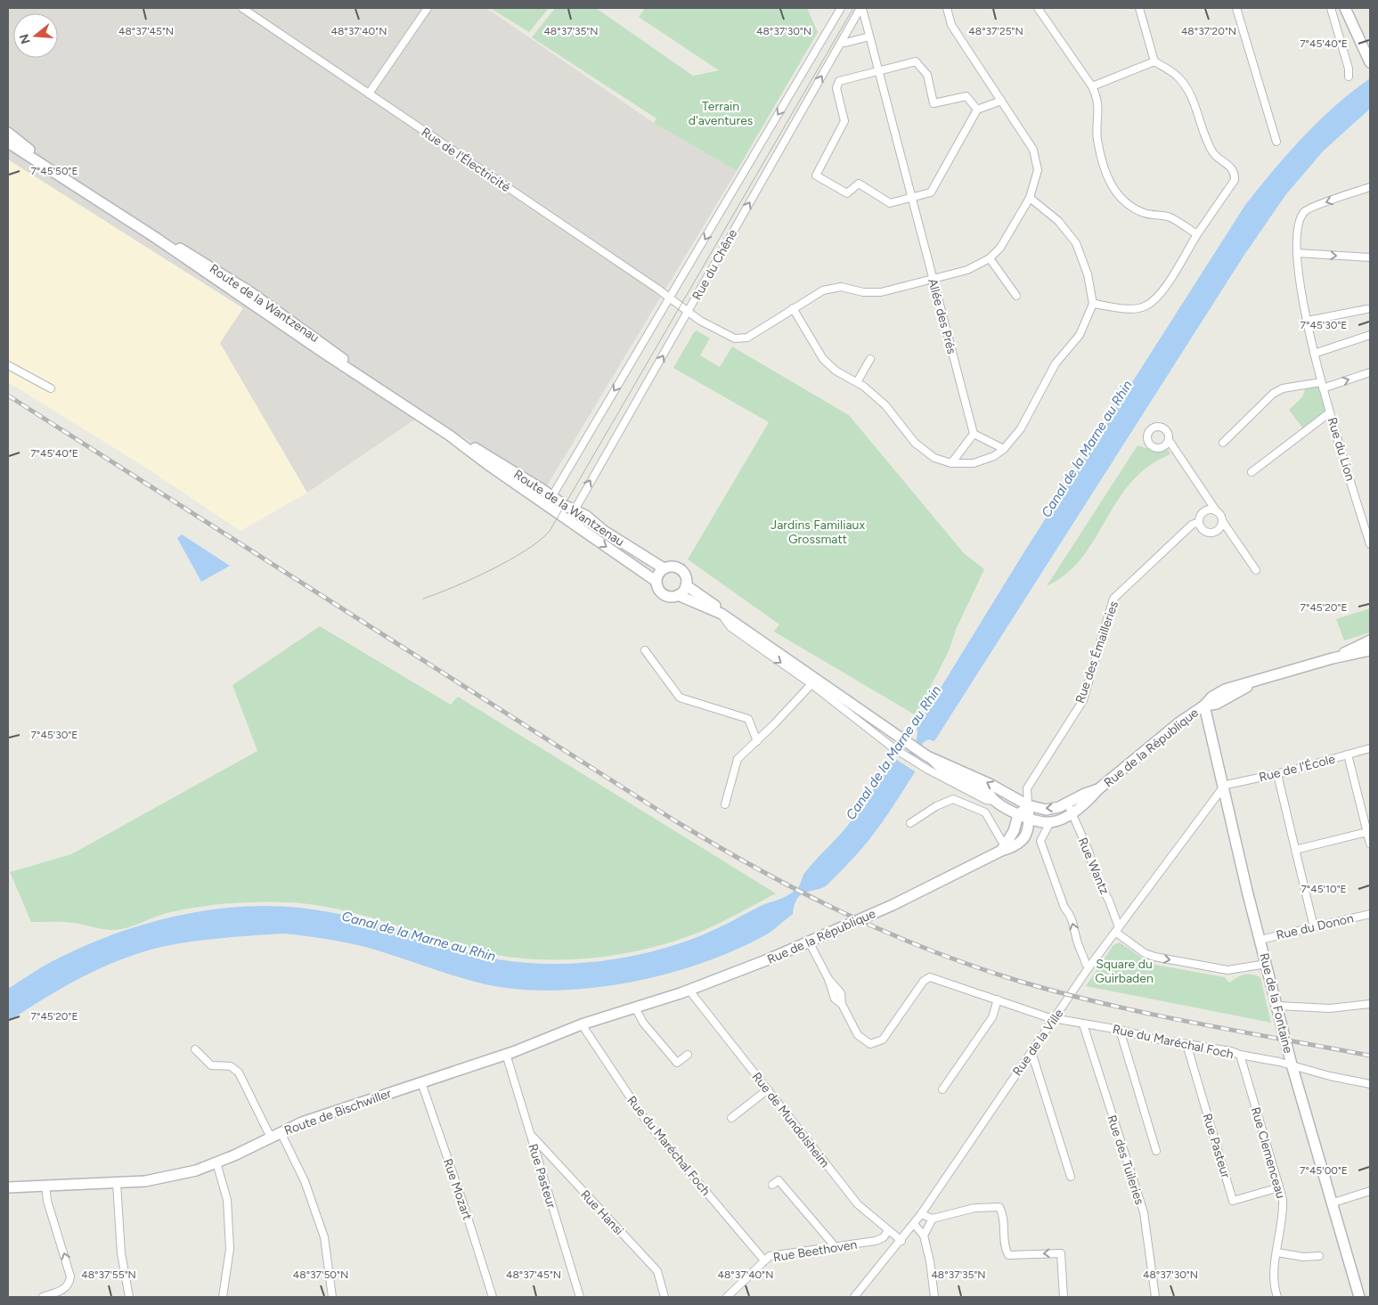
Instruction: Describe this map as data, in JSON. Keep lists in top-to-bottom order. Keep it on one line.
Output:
{"streets":{"main road":["Route de la Wantzenau","Rue de la République","Rue de la Fontaine","Route de Bischwiller"],"street":["Rue de l'Électricité","Rue du Chêne","Allée des Prés","Rue du Lion","Rue des Émailleries","Rue de l'École","Rue Wantz","Rue du Donon","Rue du Maréchal Foch","Rue de la Ville","Rue de Mundolsheim","Rue Pasteur","Rue Clemenceau","Rue des Tuileries","Rue Mozart","Rue Hansi","Rue Beethoven"]},"crossings":[["Rue de l'Électricité","Rue du Chêne"],["Rue de l'Électricité","Allée des Prés"],["Rue du Chêne","Route de la Wantzenau"],["Rue du Chêne","Allée des Prés"],["Route de la Wantzenau","Rue des Émailleries"],["Route de la Wantzenau","Rue de la République"],["Rue des Émailleries","Rue de la République"],["Rue de la République","Rue Wantz"],["Rue de la République","Rue de la Fontaine"],["Rue de la République","Rue du Maréchal Foch"],["Rue de la République","Route de Bischwiller"],["Rue de la République","Rue de Mundolsheim"],["Rue de l'École","Rue de la Fontaine"],["Rue de l'École","Rue de la Ville"],["Rue Wantz","Rue de la Ville"],["Rue du Donon","Rue de la Fontaine"],["Rue de la Fontaine","Rue du Maréchal Foch"],["Rue de la Fontaine","Rue de la Ville"],["Rue du Maréchal Foch","Rue de la Ville"],["Rue du Maréchal Foch","Route de Bischwiller"],["Rue du Maréchal Foch","Rue Pasteur"],["Rue du Maréchal Foch","Rue Clemenceau"],["Rue du Maréchal Foch","Rue des Tuileries"],["Rue du Maréchal Foch","Rue Beethoven"],["Rue de la Ville","Rue de Mundolsheim"],["Route de Bischwiller","Rue Pasteur"],["Route de Bischwiller","Rue Mozart"],["Rue de Mundolsheim","Rue Beethoven"],["Rue Pasteur","Rue Clemenceau"],["Rue Pasteur","Rue Hansi"]],"water":["Canal de la Marne au Rhin"],"parks":["Terrain d'aventures","Jardins Familiaux Grossmatt","Square du Guirbaden"],"north":"left","coordinates":["48°37'45\"N","48°37'40\"N","48°37'35\"N","48°37'30\"N","48°37'25\"N","48°37'20\"N","7°45'40\"E","7°45'50\"E","7°45'30\"E","7°45'20\"E","7°45'10\"E","7°45'00\"E","48°37'55\"N","48°37'50\"N"]}
